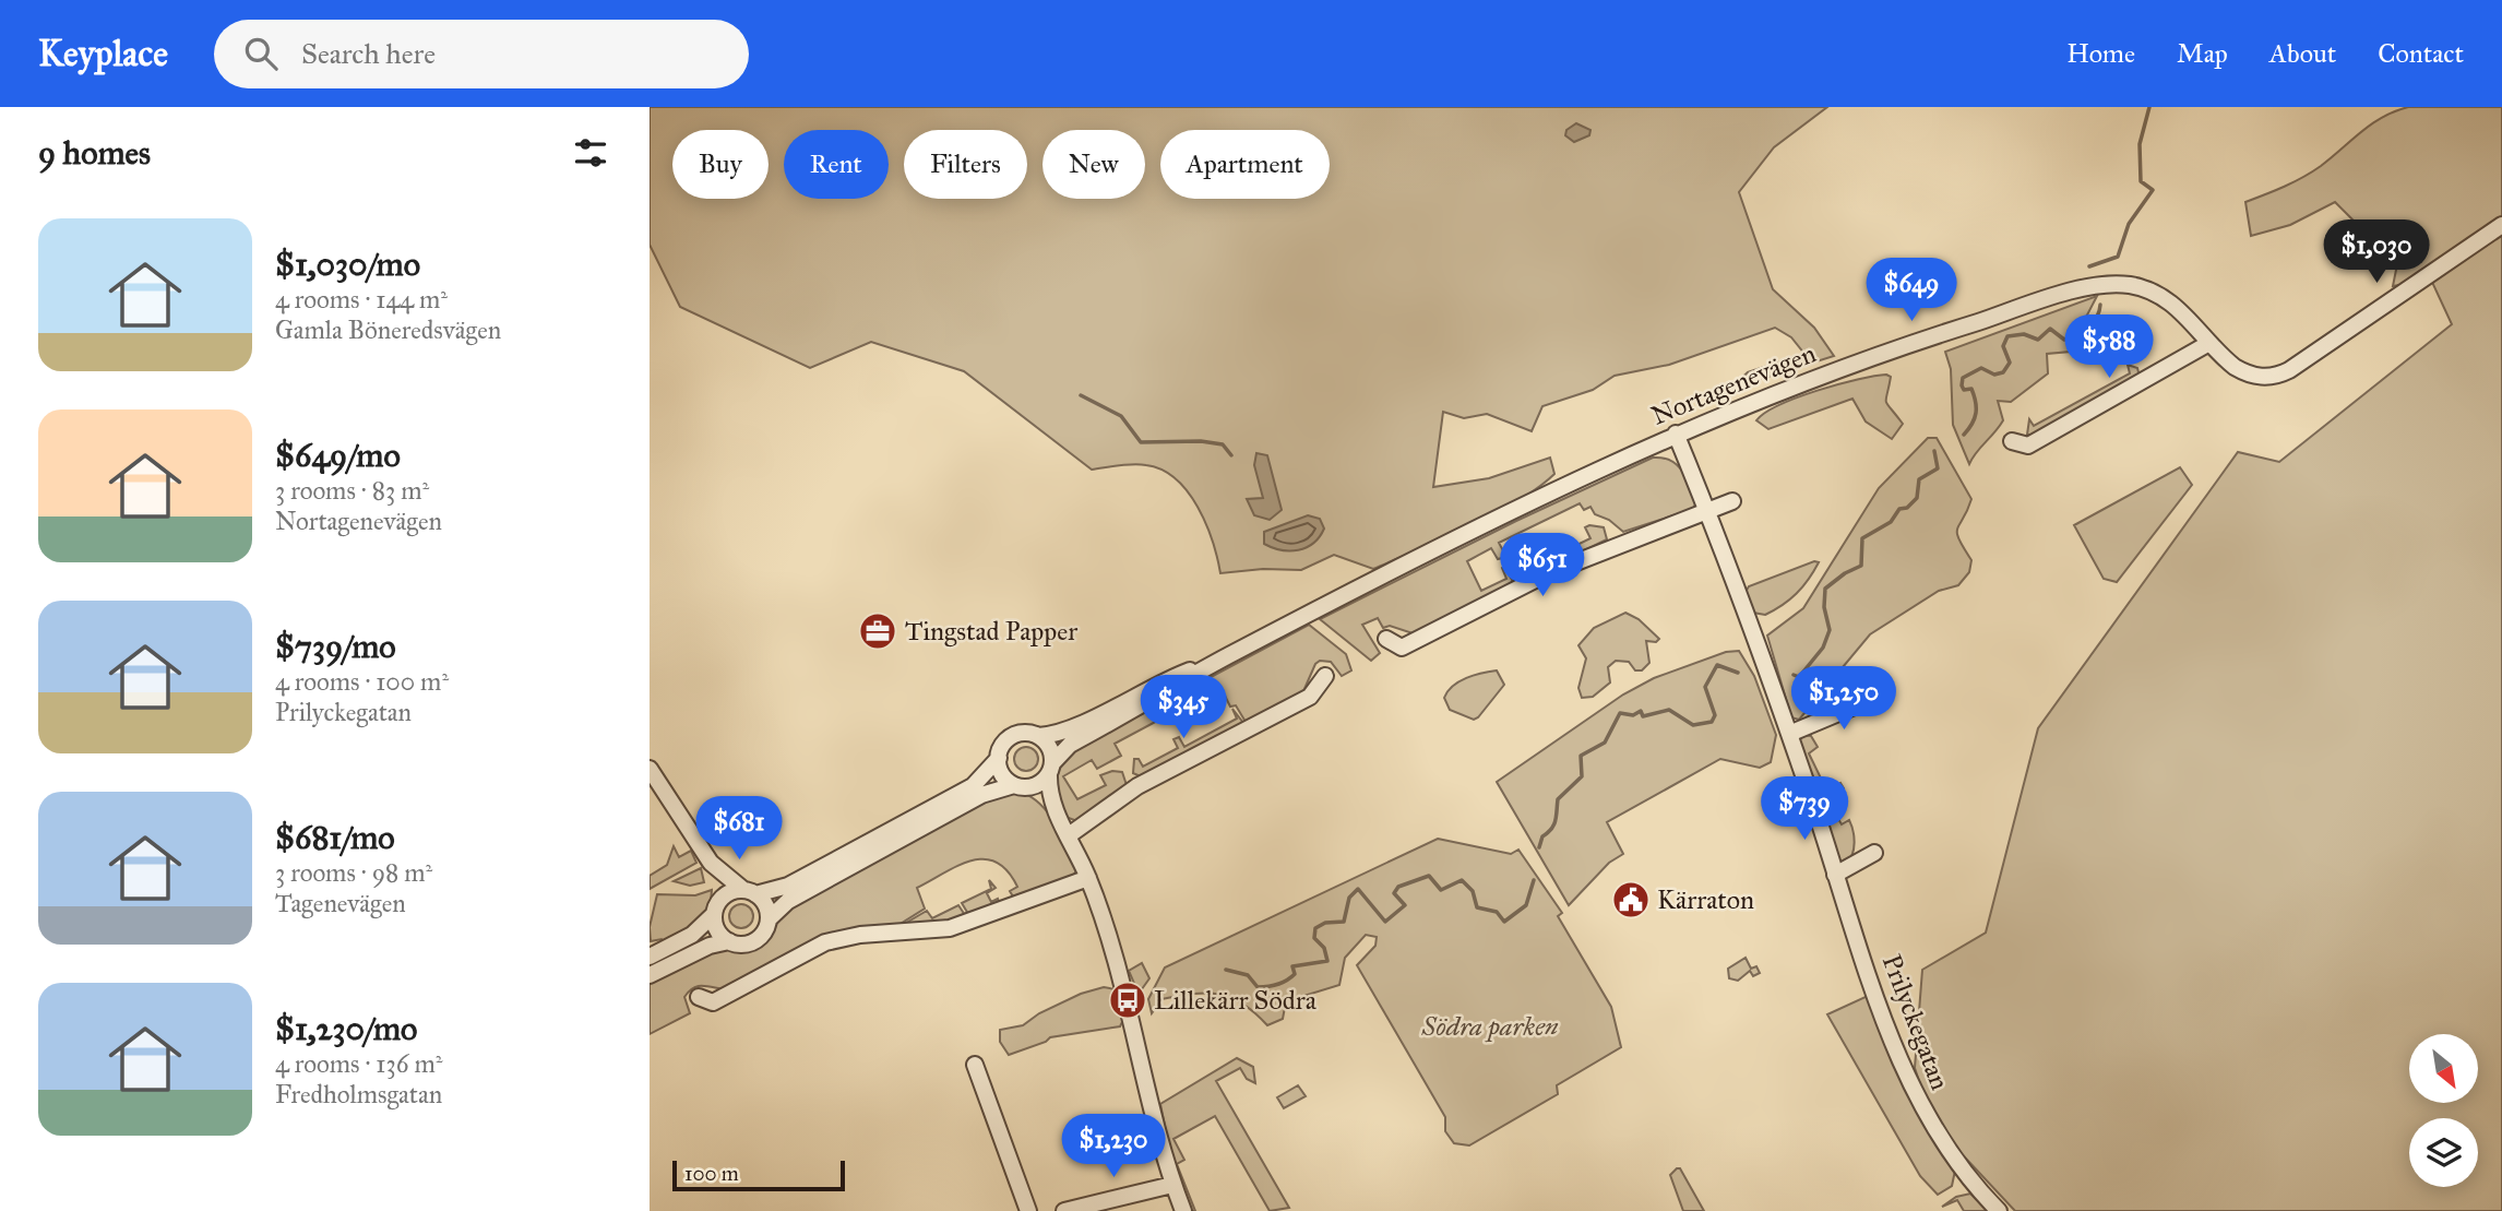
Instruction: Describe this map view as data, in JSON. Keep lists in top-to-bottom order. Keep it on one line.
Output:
{"streets":{"street":["Nortagenevägen","Prilyckegatan"]},"crossings":[["Nortagenevägen","Prilyckegatan"]],"parks":["Södra parken"],"places":{"office":["Tingstad Papper"],"public building":["Kärraton"],"bus stop":["Lillekärr Södra"]},"scale_bar":"100 m","north":"bottom right","page":{"header":"Keyplace","search":"Search here","nav":["Home","Map","About","Contact"],"heading":"9 homes","chip":["Buy","Rent","Filters","New","Apartment"],"list":[{"name":"$1,030/mo","note":"4 rooms · 144 m² · Gamla Böneredsvägen"},{"name":"$649/mo","note":"3 rooms · 83 m² · Nortagenevägen"},{"name":"$739/mo","note":"4 rooms · 100 m² · Prilyckegatan"},{"name":"$681/mo","note":"3 rooms · 98 m² · Tagenevägen"},{"name":"$1,230/mo","note":"4 rooms · 136 m² · Fredholmsgatan"}],"price":["$1,030","$649","$588","$651","$1,250","$345","$739","$681","$1,230"],"scale":"100 m"}}
